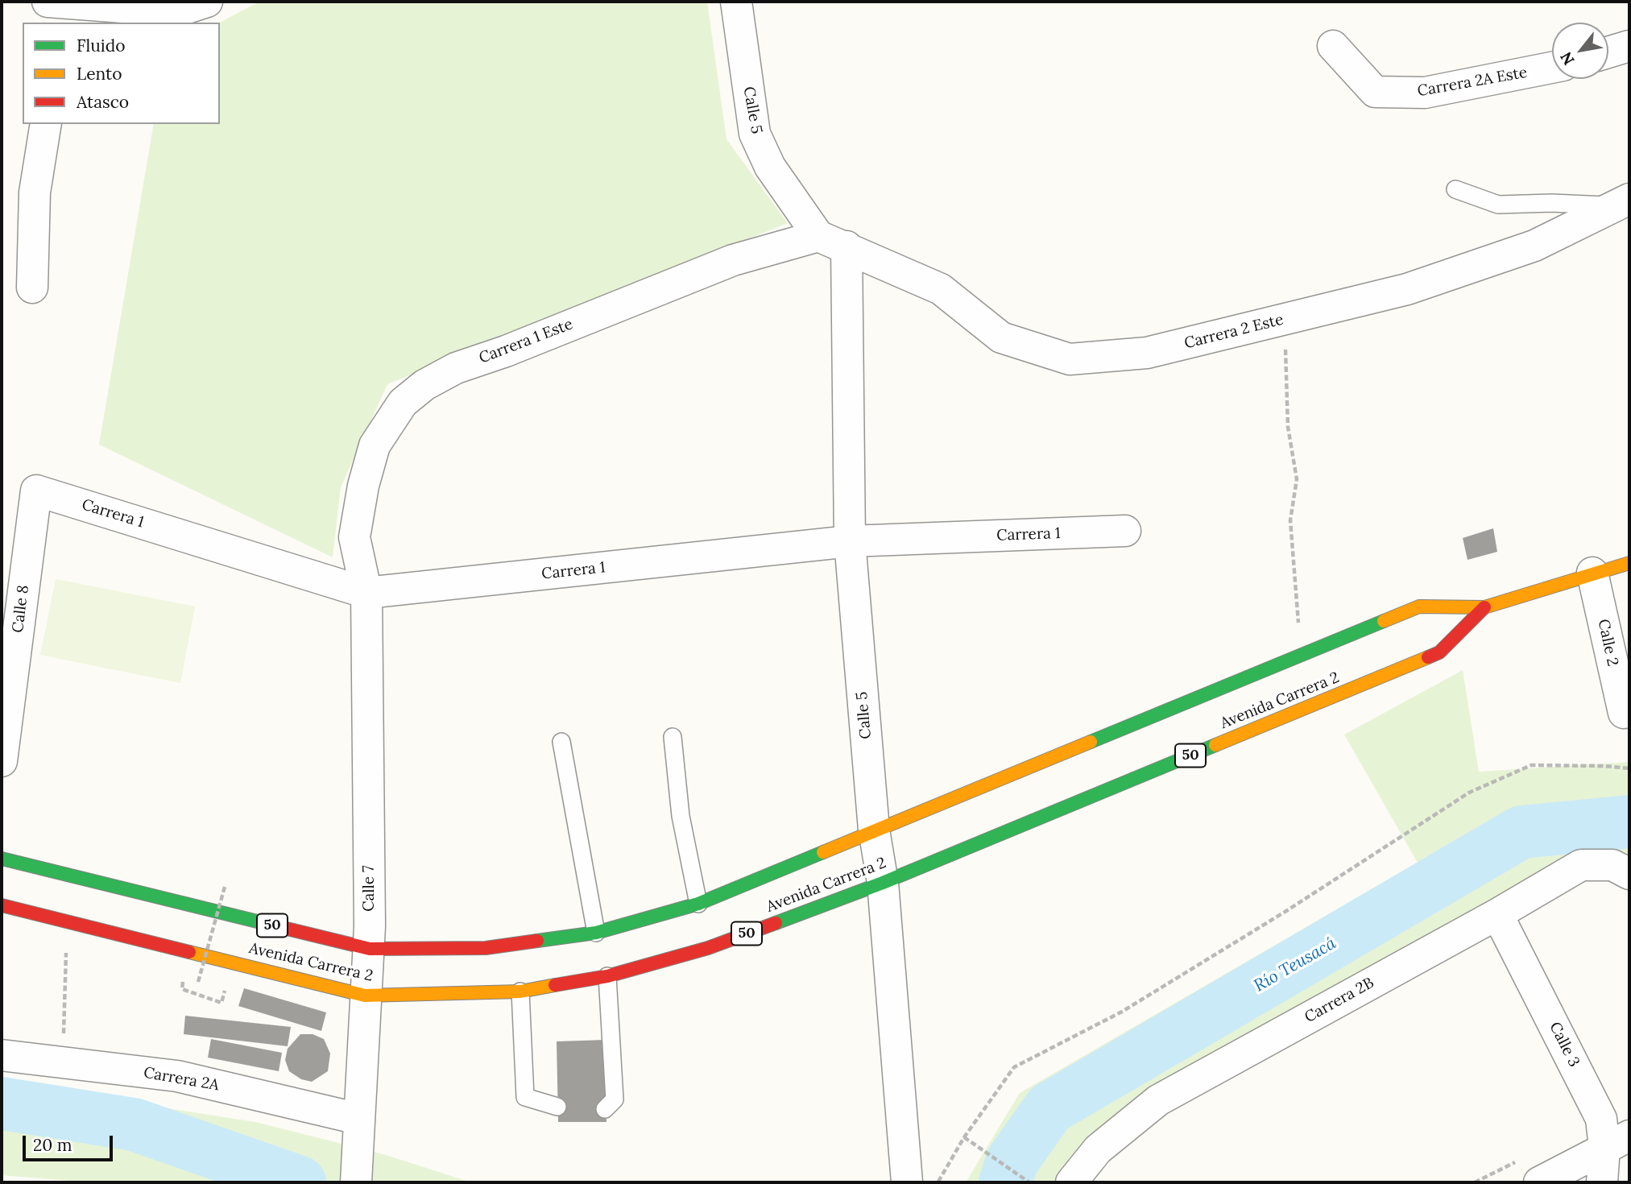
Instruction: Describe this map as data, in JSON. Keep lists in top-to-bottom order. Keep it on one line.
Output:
{"streets":{"main road":["Avenida Carrera 2","50"],"street":["Carrera 2A Este","Calle 5","Carrera 2 Este","Carrera 1 Este","Carrera 1","Calle 8","Calle 2","Calle 7","Carrera 2B","Calle 3","Carrera 2A"]},"crossings":[["Calle 5","Carrera 2 Este"],["Calle 5","Carrera 1 Este"],["Calle 5","Carrera 1"],["Calle 5","Avenida Carrera 2"],["Carrera 1 Este","Carrera 1"],["Carrera 1 Este","Calle 7"],["Carrera 1","Calle 8"],["Carrera 1","Calle 7"],["Calle 2","Avenida Carrera 2"],["Avenida Carrera 2","Calle 7"],["Calle 7","Carrera 2A"],["Carrera 2B","Calle 3"]],"water":["Río Teusacá"],"legend":["Fluido","Lento","Atasco"],"scale_bar":"20 m","north":"bottom left"}
